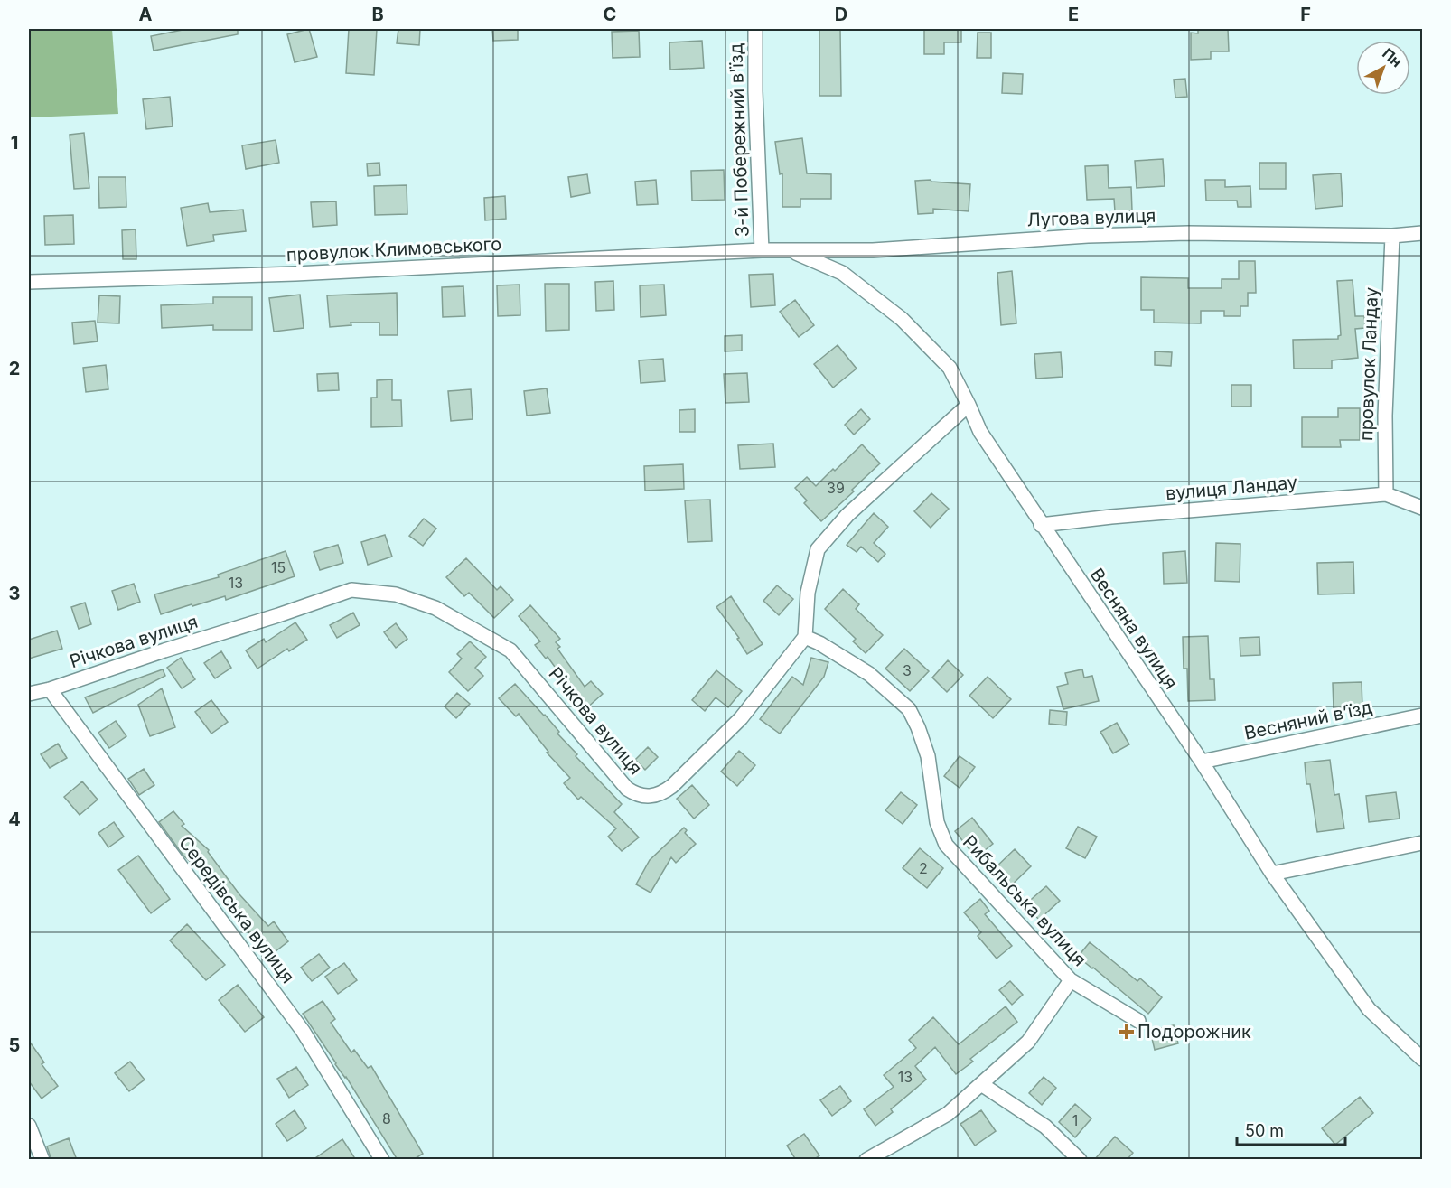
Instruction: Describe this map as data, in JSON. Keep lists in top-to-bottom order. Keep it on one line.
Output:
{"streets":{"street":["3-й Побережний в'їзд","Лугова вулиця","провулок Климовського","провулок Ландау","вулиця Ландау","Весняна вулиця","Річкова вулиця","Весняний вʼїзд","Рибальська вулиця","Середівська вулиця"]},"crossings":[["3-й Побережний в'їзд","Лугова вулиця"],["3-й Побережний в'їзд","провулок Климовського"],["Лугова вулиця","провулок Климовського"],["Лугова вулиця","провулок Ландау"],["Лугова вулиця","Весняна вулиця"],["провулок Ландау","вулиця Ландау"],["вулиця Ландау","Весняна вулиця"],["Весняна вулиця","Весняний вʼїзд"],["Річкова вулиця","Рибальська вулиця"],["Річкова вулиця","Середівська вулиця"]],"places":{"health":["Подорожник"]},"house_numbers":["39","15","13","3","2","13","8","1"],"scale_bar":"50 m","north":"top right","grid":{"columns":["A","B","C","D","E","F"],"rows":["1","2","3","4","5"]}}
